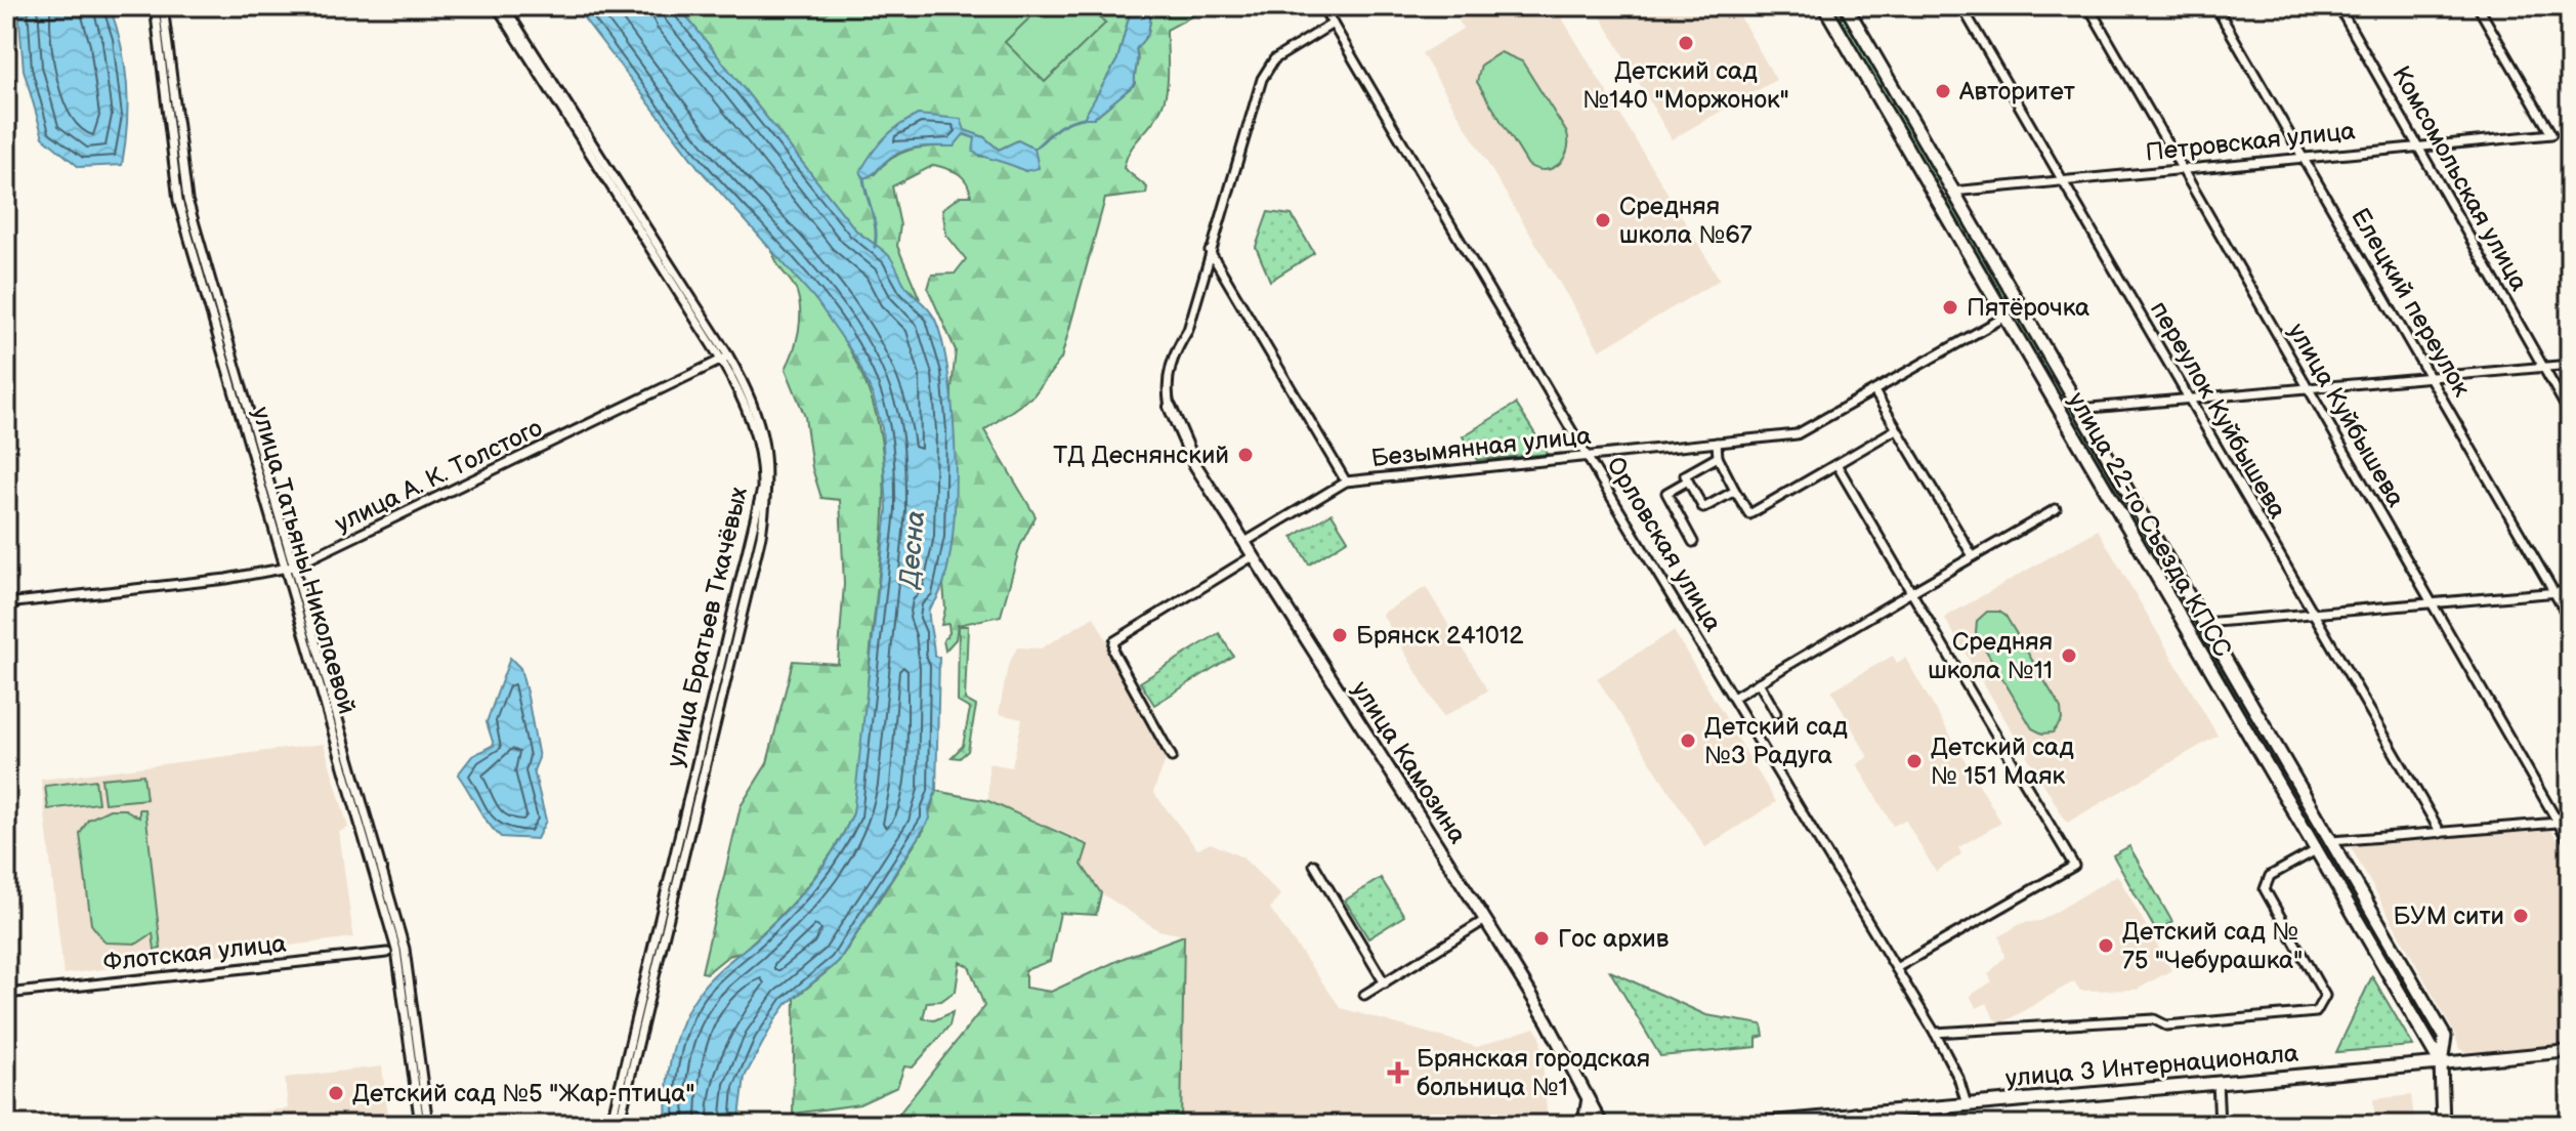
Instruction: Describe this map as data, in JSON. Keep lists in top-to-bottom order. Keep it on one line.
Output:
{"streets":{"main road":["улица 22-го Съезда КПСС","улица 3 Интернационала"],"street":["Петровская улица","Комсомольская улица","Елецкий переулок","переулок Куйбышева","улица Куйбышева","Безымянная улица","улица А. К. Толстого","Орловская улица","улица Татьяны Николаевой","улица Братьев Ткачёвых","улица Камозина","Флотская улица"]},"crossings":[["Петровская улица","Комсомольская улица"],["Петровская улица","Елецкий переулок"],["Петровская улица","переулок Куйбышева"],["Петровская улица","улица Куйбышева"],["Петровская улица","улица 22-го Съезда КПСС"],["Безымянная улица","улица 22-го Съезда КПСС"],["Безымянная улица","Орловская улица"],["Безымянная улица","улица Камозина"],["улица А. К. Толстого","улица Татьяны Николаевой"],["улица А. К. Толстого","улица Братьев Ткачёвых"],["улица 22-го Съезда КПСС","улица 3 Интернационала"],["Орловская улица","улица Камозина"],["Орловская улица","улица 3 Интернационала"]],"water":["Десна"],"places":{"other":["Детский сад №140 \"Моржонок\"","Авторитет","Средняя школа №67","Пятёрочка","ТД Деснянский","Брянск 241012","Средняя школа №11","Детский сад №3 Радуга","Детский сад № 151 Маяк","БУМ сити","Гос архив","Детский сад № 75 \"Чебурашка\"","Детский сад №5 \"Жар-птица\""],"health":["Брянская городская больница №1"]}}
